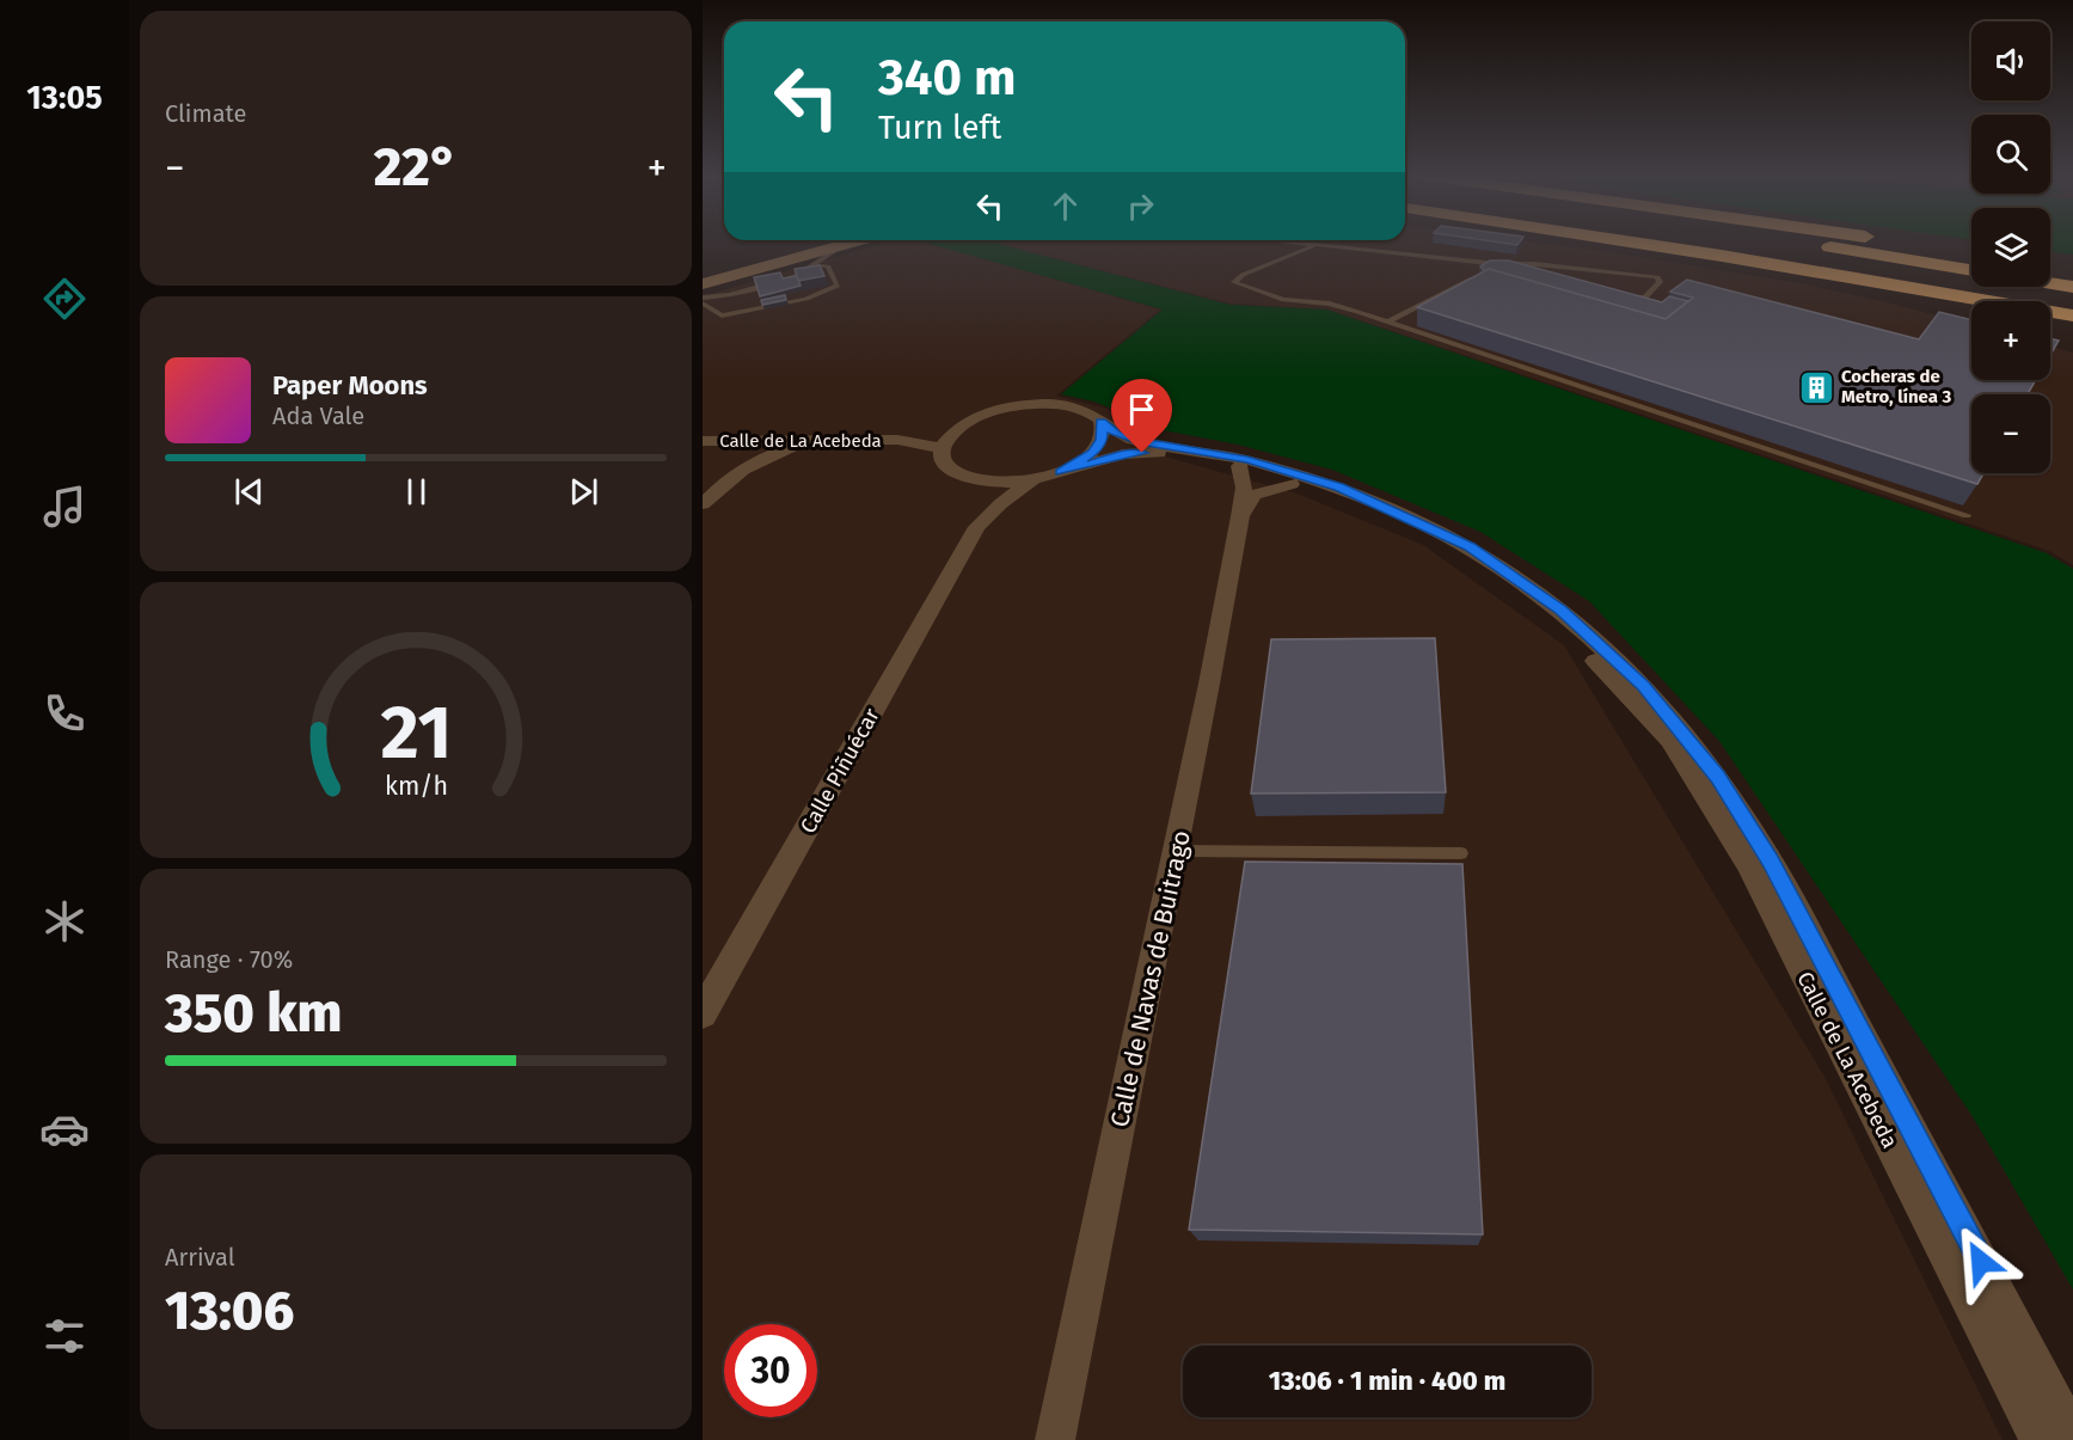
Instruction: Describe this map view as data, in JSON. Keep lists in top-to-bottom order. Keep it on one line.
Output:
{"streets":{"street":["Calle de La Acebeda","Calle Piñuécar","Calle de Navas de Buitrago"]},"crossings":[["Calle de La Acebeda","Calle de Navas de Buitrago"]],"places":{"building":["Cocheras de Metro, línea 3"]},"page":{"tabs":"13:05","tile":["Climate",["Range · 70%","350 km"],["Arrival","13:06"]],"map_buttons":["+","−"],"turn":["340 m","Turn left"],"heat":["−","22°","+"],"song":["Paper Moons","Ada Vale"],"limit":"30","trip":"13:06 · 1 min · 400 m","gauge":["21","km/h"]}}
